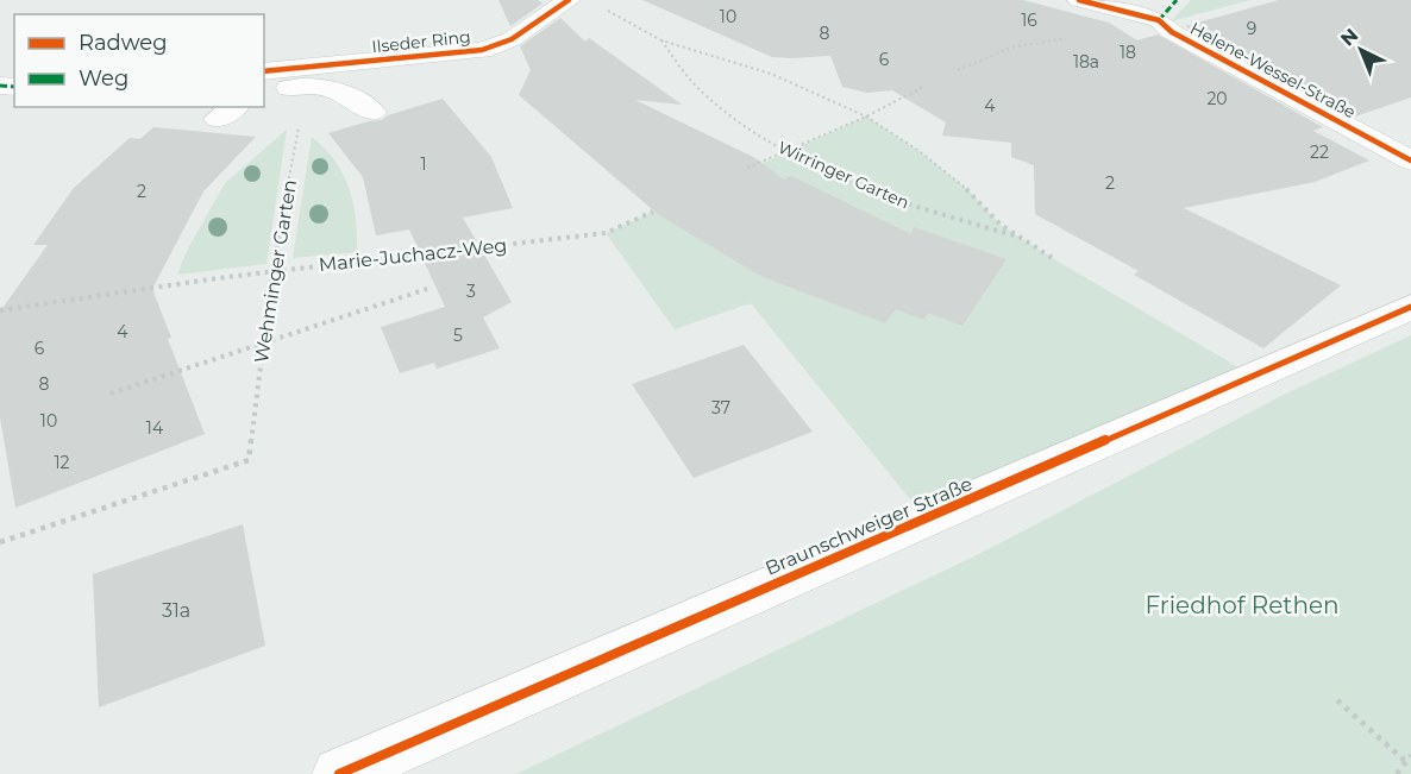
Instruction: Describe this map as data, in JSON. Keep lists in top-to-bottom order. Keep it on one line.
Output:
{"streets":{"street":["Ilseder Ring","Helene-Wessel-Straße","Braunschweiger Straße"],"path":["Wirringer Garten","Marie-Juchacz-Weg","Wehminger Garten"]},"crossings":[["Marie-Juchacz-Weg","Wehminger Garten"]],"parks":["Friedhof Rethen"],"house_numbers":["10","16","9","8","18","6","18a","20","4","22","1","2","2","3","4","5","6","8","37","10","14","12","31a"],"legend":["Radweg","Weg"],"north":"top left"}
